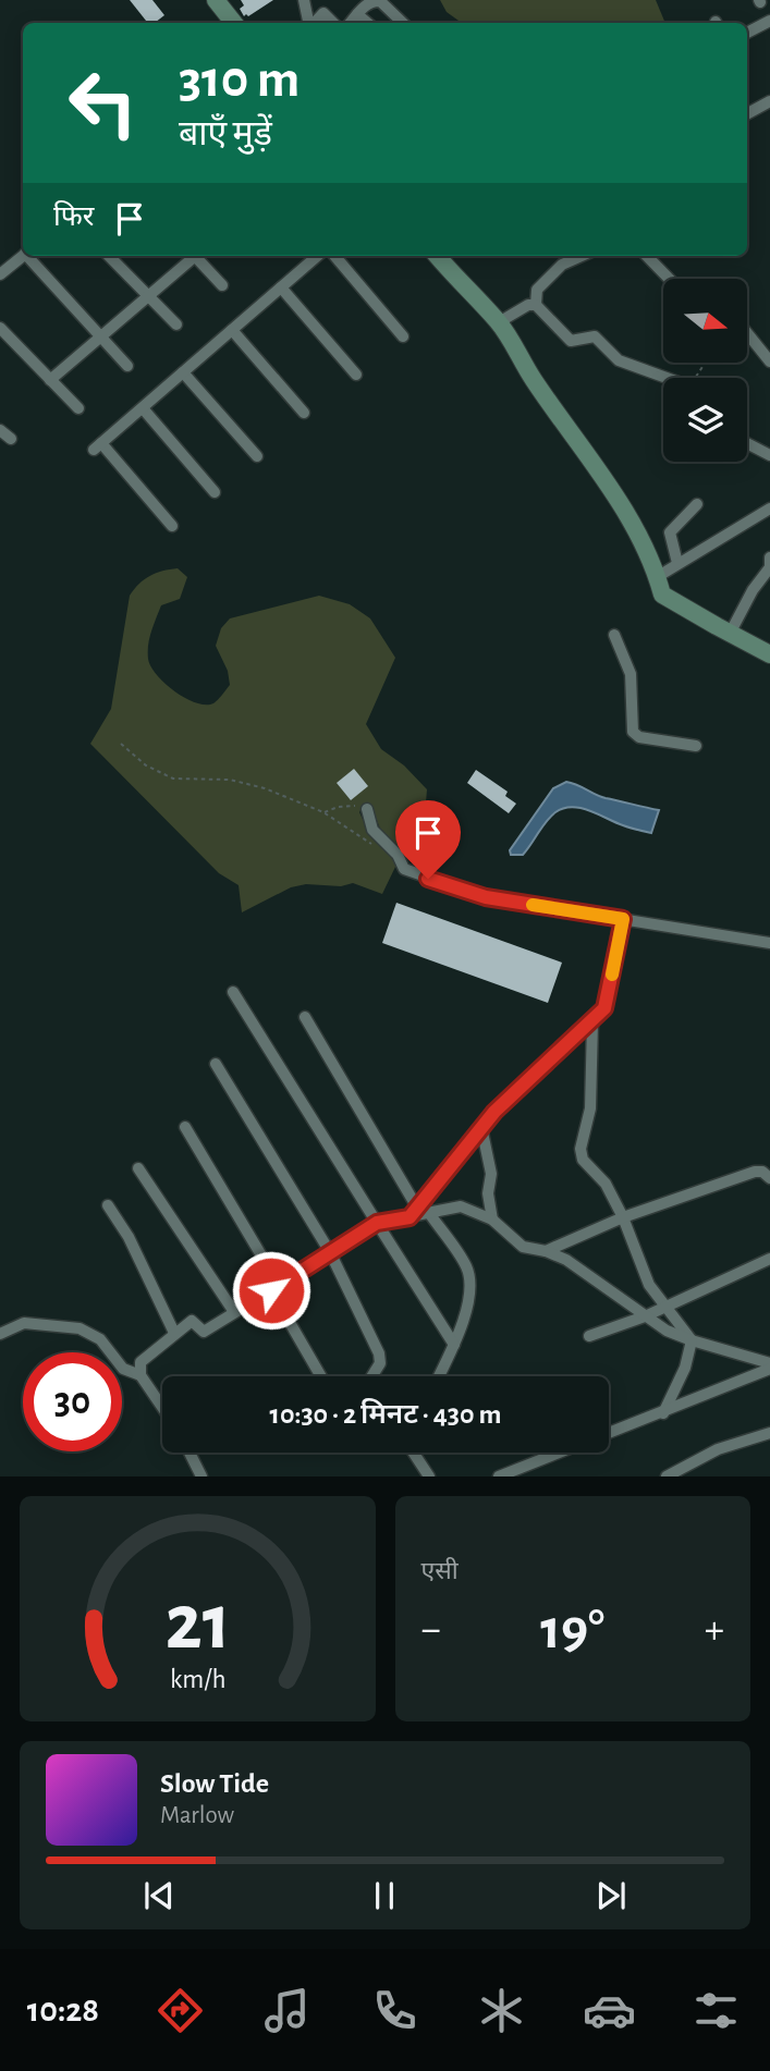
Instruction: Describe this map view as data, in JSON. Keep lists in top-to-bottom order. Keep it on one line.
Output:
{"north":"right","page":{"turn":["310 m","बाएँ मुड़ें"],"then":"फिर","limit":"30","trip":"10:30 · 2 मिनट · 430 m","tile":"एसी","heat":["−","19°","+"],"song":["Slow Tide","Marlow"],"tabs":"10:28","gauge":["21","km/h"]}}
